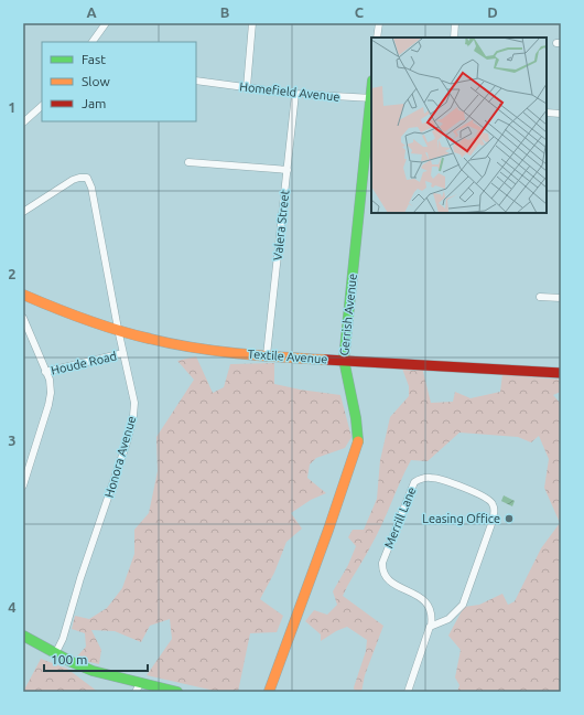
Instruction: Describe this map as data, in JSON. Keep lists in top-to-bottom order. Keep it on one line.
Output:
{"streets":{"main road":["Gerrish Avenue","Textile Avenue"],"street":["Homefield Avenue","Valera Street","Houde Road","Honora Avenue","Merrill Lane"]},"crossings":[["Homefield Avenue","Valera Street"],["Homefield Avenue","Gerrish Avenue"],["Valera Street","Textile Avenue"],["Gerrish Avenue","Textile Avenue"],["Textile Avenue","Honora Avenue"],["Houde Road","Honora Avenue"]],"places":["Leasing Office"],"legend":["Fast","Slow","Jam"],"scale_bar":"100 m","grid":{"columns":["A","B","C","D"],"rows":["1","2","3","4"]}}
